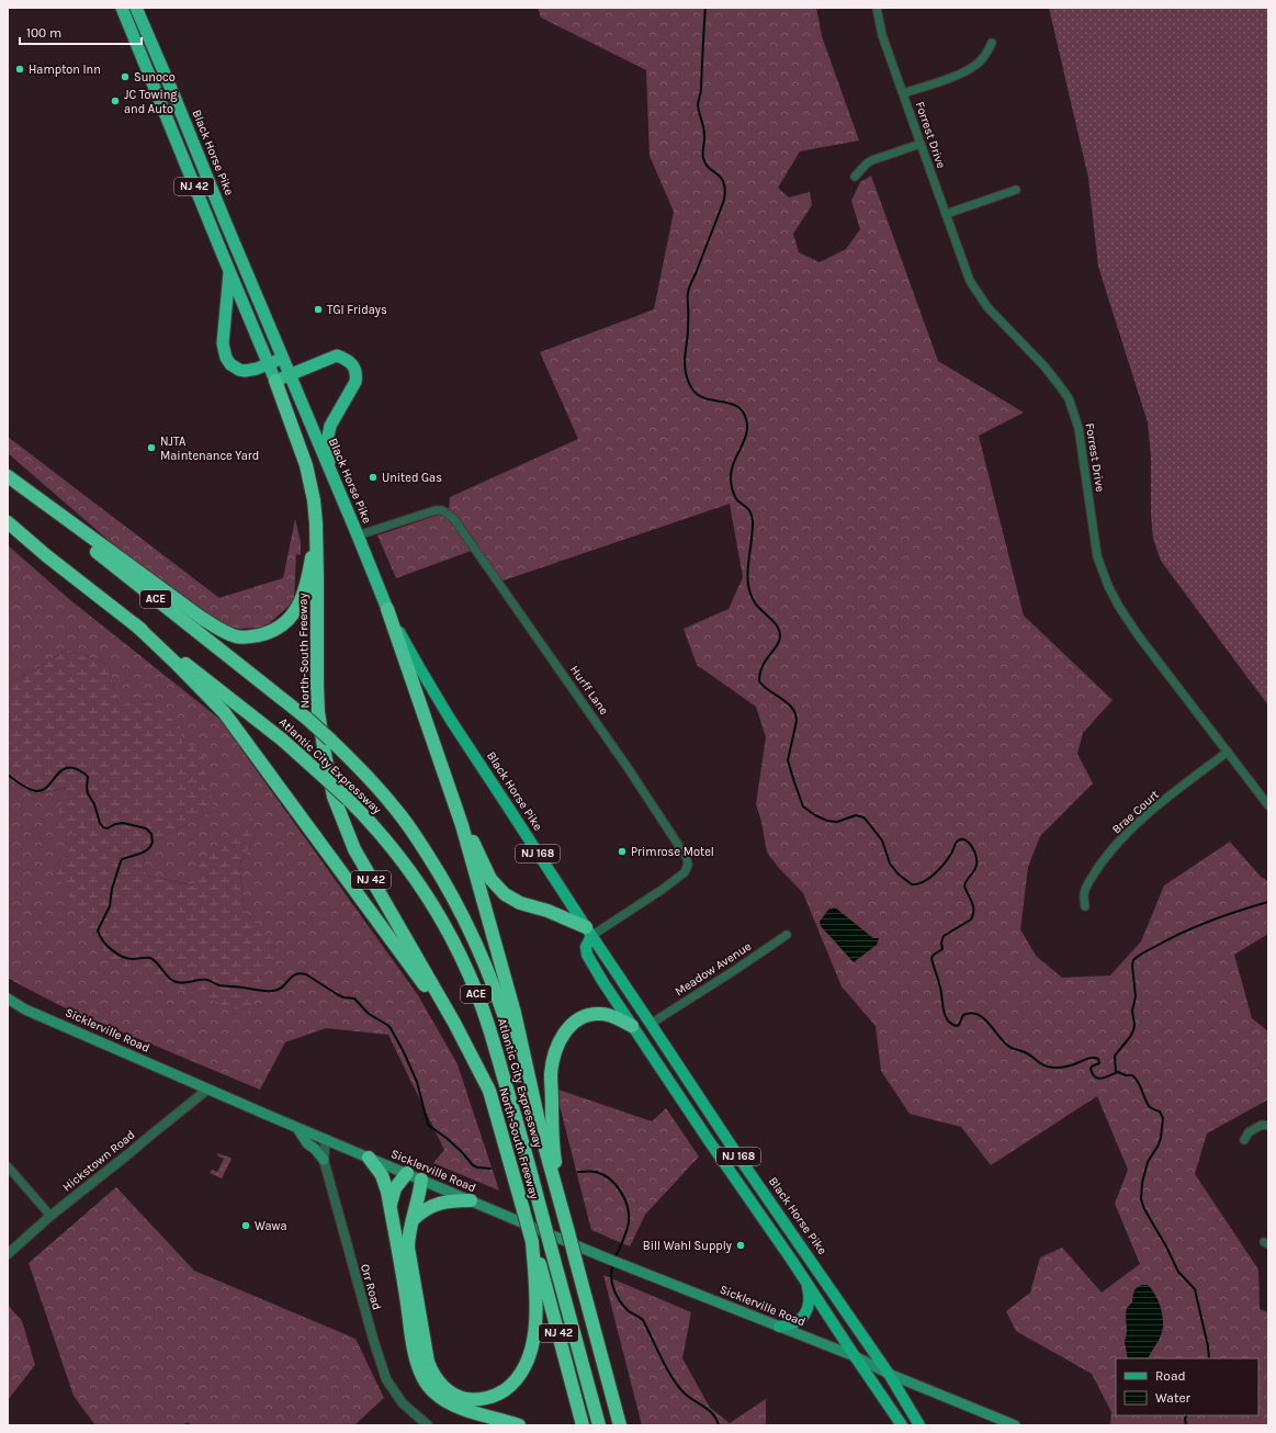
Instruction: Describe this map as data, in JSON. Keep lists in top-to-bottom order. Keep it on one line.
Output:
{"streets":{"highway":["Black Horse Pike","NJ 42","ACE","North-South Freeway","Atlantic City Expressway"],"main road":["NJ 168","Sicklerville Road"],"street":["Forrest Drive","Hurff Lane","Brae Court","Meadow Avenue","Hickstown Road","Orr Road"]},"crossings":[["Forrest Drive","Brae Court"],["Black Horse Pike","North-South Freeway"],["Black Horse Pike","Hurff Lane"],["Black Horse Pike","NJ 168"],["Black Horse Pike","Meadow Avenue"],["Black Horse Pike","Sicklerville Road"],["NJ 42","North-South Freeway"],["North-South Freeway","Atlantic City Expressway"],["Hurff Lane","NJ 168"],["NJ 168","Sicklerville Road"],["Sicklerville Road","Hickstown Road"],["Sicklerville Road","Orr Road"]],"places":["Hampton Inn","Sunoco","JC Towing and Auto","TGI Fridays","NJTA Maintenance Yard","United Gas","Primrose Motel","Wawa","Bill Wahl Supply"],"legend":["Road","Water"],"scale_bar":"100 m"}
